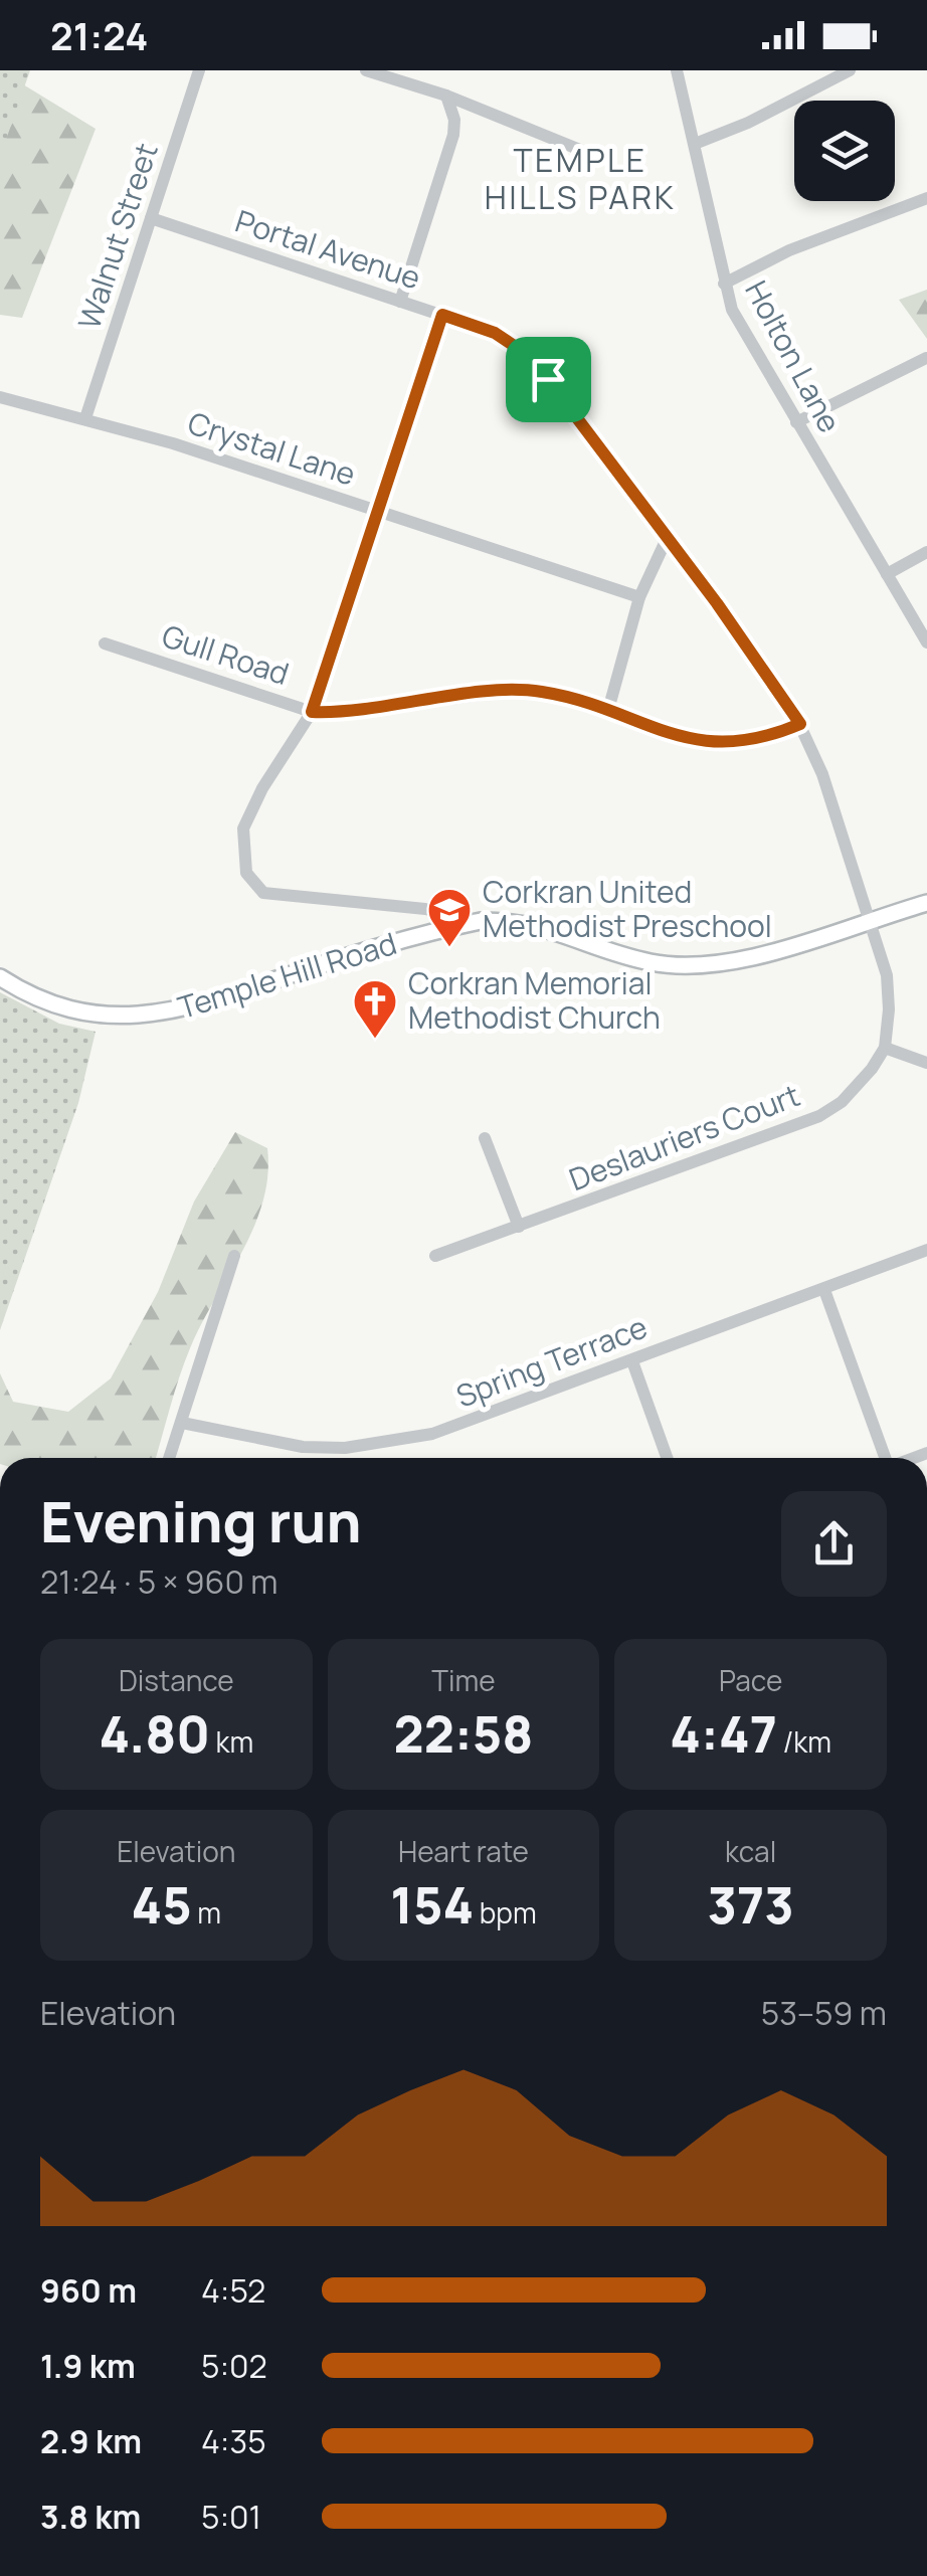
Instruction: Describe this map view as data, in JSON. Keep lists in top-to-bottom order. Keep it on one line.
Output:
{"streets":{"main road":["Temple Hill Road"],"street":["Walnut Street","Portal Avenue","Holton Lane","Crystal Lane","Gull Road","Deslauriers Court","Spring Terrace"]},"crossings":[["Walnut Street","Portal Avenue"],["Walnut Street","Crystal Lane"],["Portal Avenue","Gull Road"],["Portal Avenue","Temple Hill Road"],["Portal Avenue","Deslauriers Court"]],"districts":["TEMPLE HILLS PARK"],"places":{"school or university":["Corkran United Methodist Preschool"],"church":["Corkran Memorial Methodist Church"]},"page":{"status":"21:24","heading":["Evening run","21:24 · 5 × 960 m"],"stats":[["Distance","4.80 km"],["Time","22:58"],["Pace","4:47 /km"],["Elevation","45 m"],["Heart rate","154 bpm"],["kcal","373"]],"chart":["Elevation","53–59 m"],"list":[{"name":"960 m","note":"4:52"},{"name":"1.9 km","note":"5:02"},{"name":"2.9 km","note":"4:35"},{"name":"3.8 km","note":"5:01"}]}}
